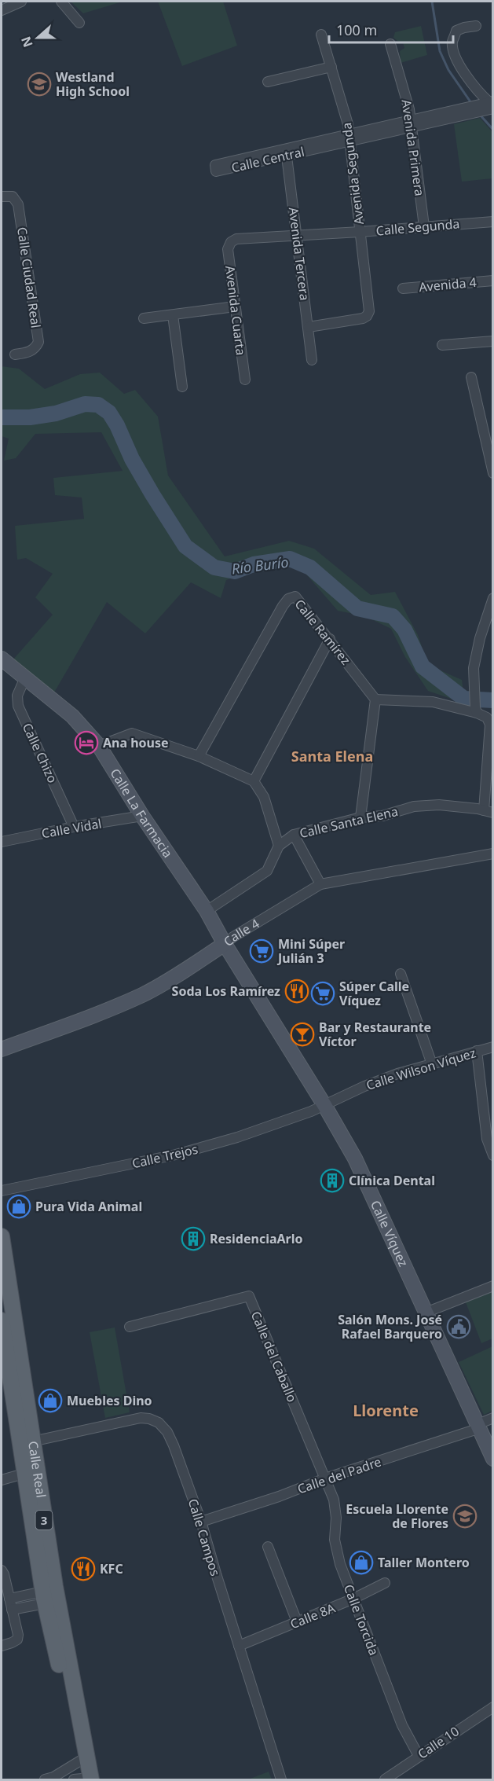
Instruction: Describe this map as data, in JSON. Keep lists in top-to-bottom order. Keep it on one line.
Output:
{"streets":{"main road":["Calle La Farmacia","Calle 4","Calle Víquez","Calle Real","3"],"street":["Avenida Primera","Calle Central","Avenida Segunda","Calle Segunda","Avenida Tercera","Calle Ciudad Real","Avenida 4","Avenida Cuarta","Calle Ramírez","Calle Chizo","Calle Santa Elena","Calle Vidal","Calle Wilson Víquez","Calle Trejos","Calle del Caballo","Calle del Padre","Calle Campos","Calle 8A","Calle Torcida","Calle 10"]},"crossings":[["Avenida Primera","Calle Central"],["Avenida Primera","Calle Segunda"],["Calle Central","Avenida Segunda"],["Calle Central","Avenida Tercera"],["Avenida Segunda","Calle Segunda"],["Avenida Segunda","Avenida Tercera"],["Calle Segunda","Avenida Tercera"],["Calle Segunda","Avenida Cuarta"],["Calle Chizo","Calle La Farmacia"],["Calle Chizo","Calle Vidal"],["Calle La Farmacia","Calle Santa Elena"],["Calle La Farmacia","Calle Vidal"],["Calle La Farmacia","Calle 4"],["Calle La Farmacia","Calle Víquez"],["Calle 4","Calle Víquez"],["Calle Wilson Víquez","Calle Trejos"],["Calle Wilson Víquez","Calle Víquez"],["Calle Trejos","Calle Víquez"],["Calle Víquez","Calle del Padre"],["Calle del Caballo","Calle del Padre"],["Calle del Caballo","Calle Torcida"],["Calle Real","Calle Campos"],["Calle del Padre","Calle Campos"],["Calle del Padre","Calle Torcida"],["Calle Campos","Calle 8A"],["Calle 8A","Calle Torcida"],["Calle Torcida","Calle 10"]],"districts":["Santa Elena","Llorente"],"water":["Río Burío"],"places":{"school or university":["Westland High School","Escuela Llorente de Flores"],"hotel":["Ana house"],"supermarket":["Mini Súper Julián 3","Súper Calle Víquez"],"restaurant":["Soda Los Ramírez","KFC"],"bar":["Bar y Restaurante Víctor"],"building":["Clínica Dental","ResidenciaArlo"],"shop":["Pura Vida Animal","Muebles Dino","Taller Montero"],"public building":["Salón Mons. José Rafael Barquero"]},"scale_bar":"100 m","north":"left"}
